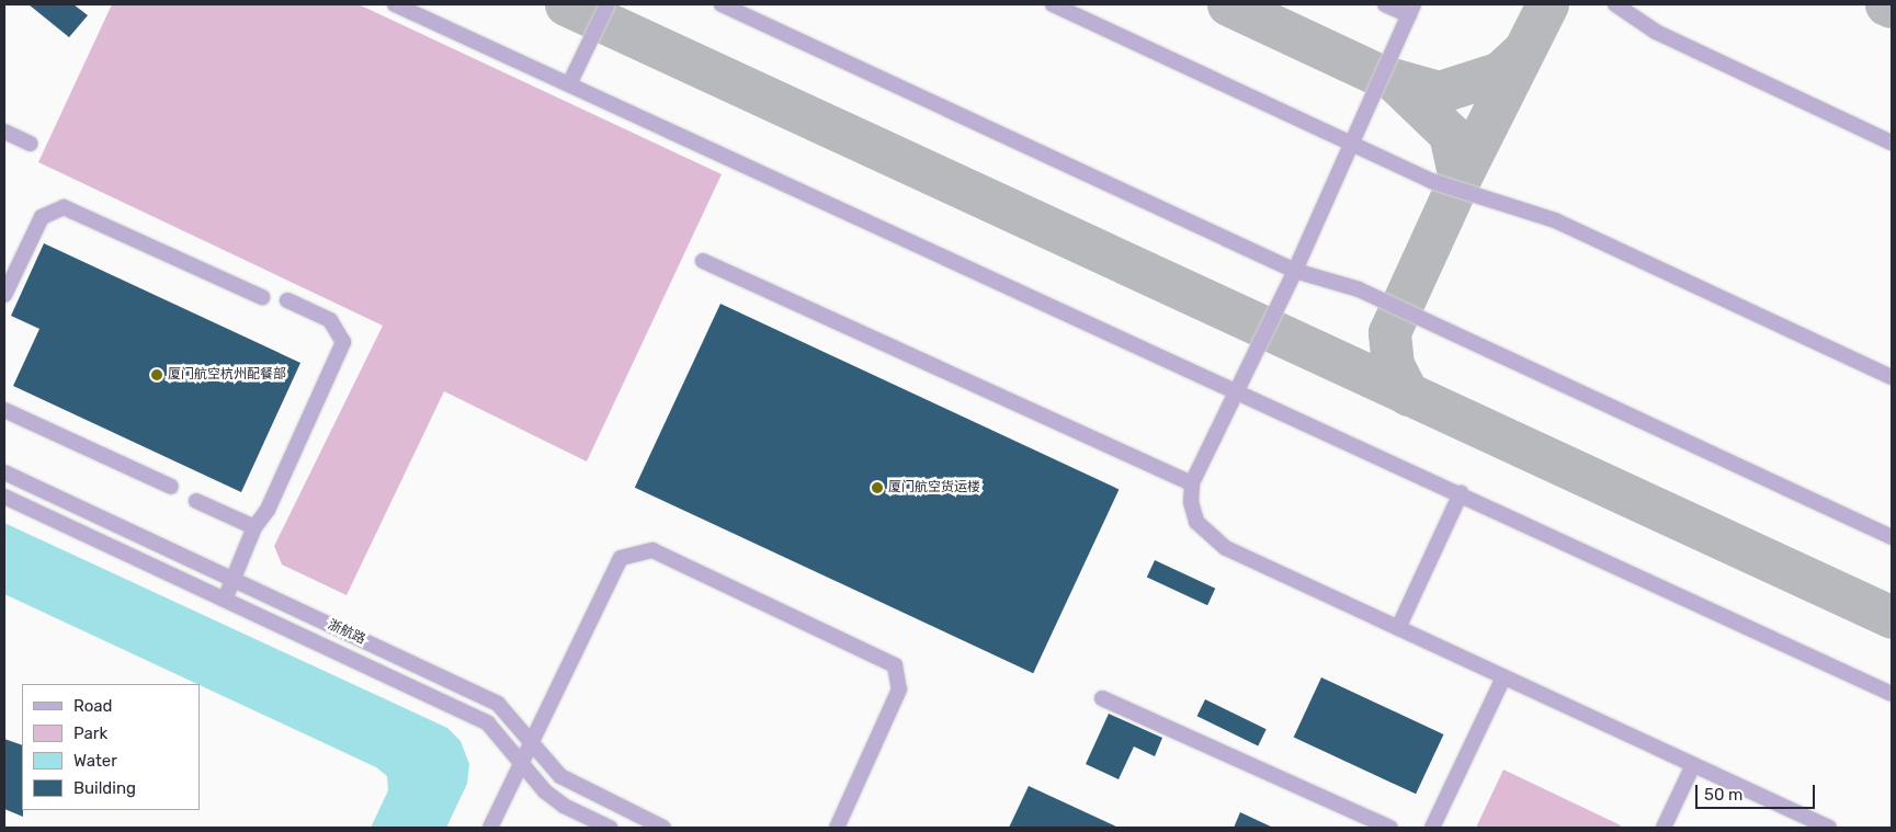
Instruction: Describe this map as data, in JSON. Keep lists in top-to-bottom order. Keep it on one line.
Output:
{"streets":{"street":["浙航路"]},"places":["厦门航空杭州配餐部","厦门航空货运楼"],"legend":["Road","Park","Water","Building"],"scale_bar":"50 m"}
